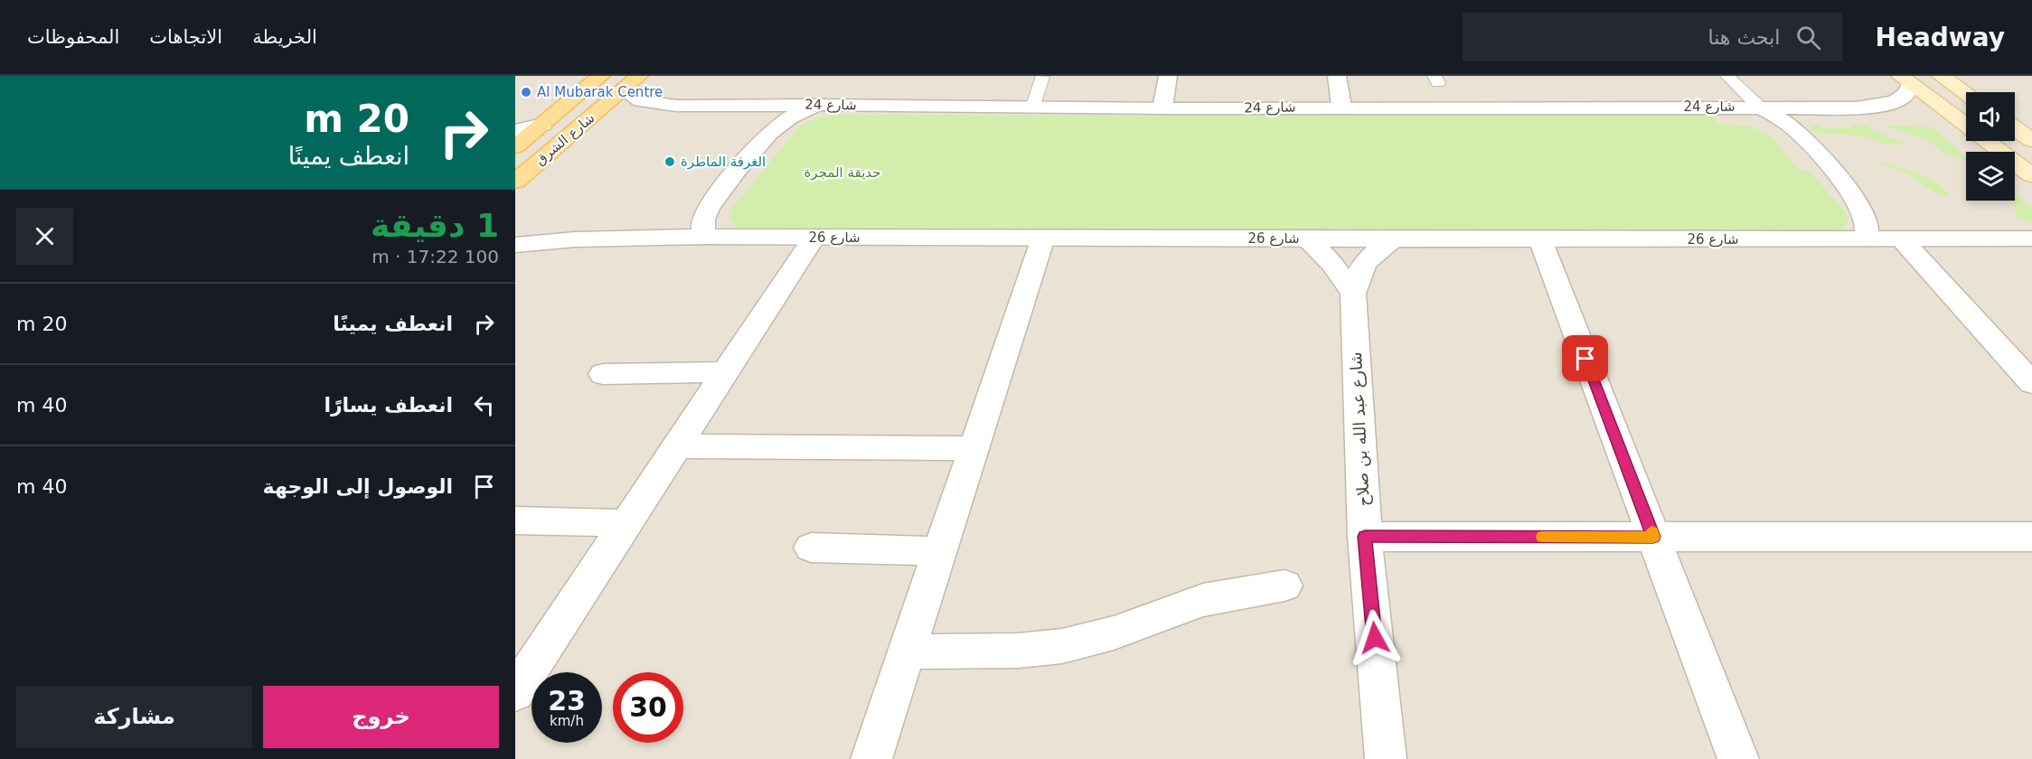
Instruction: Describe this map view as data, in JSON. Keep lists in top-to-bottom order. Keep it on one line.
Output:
{"streets":{"main road":["شارع الشرق"],"street":["شارع 24","شارع 26","شارع عبد الله بن صلاح"]},"crossings":[["شارع 24","شارع الشرق"],["شارع 26","شارع عبد الله بن صلاح"]],"parks":["حديقة المجرة"],"places":["Al Mubarak Centre","الغرفة الماطرة"],"page":{"header":"Headway","search":"ابحث هنا","nav":["الخريطة","الاتجاهات","المحفوظات"],"turn":["20 m","انعطف يمينًا"],"heading":["1 دقيقة","100 m · 17:22"],"list":[{"name":"انعطف يمينًا","value":"20 m"},{"name":"انعطف يسارًا","value":"40 m"},{"name":"الوصول إلى الوجهة","value":"40 m"}],"speed":"23 km/h","limit":"30","buttons":["خروج","مشاركة"]}}
